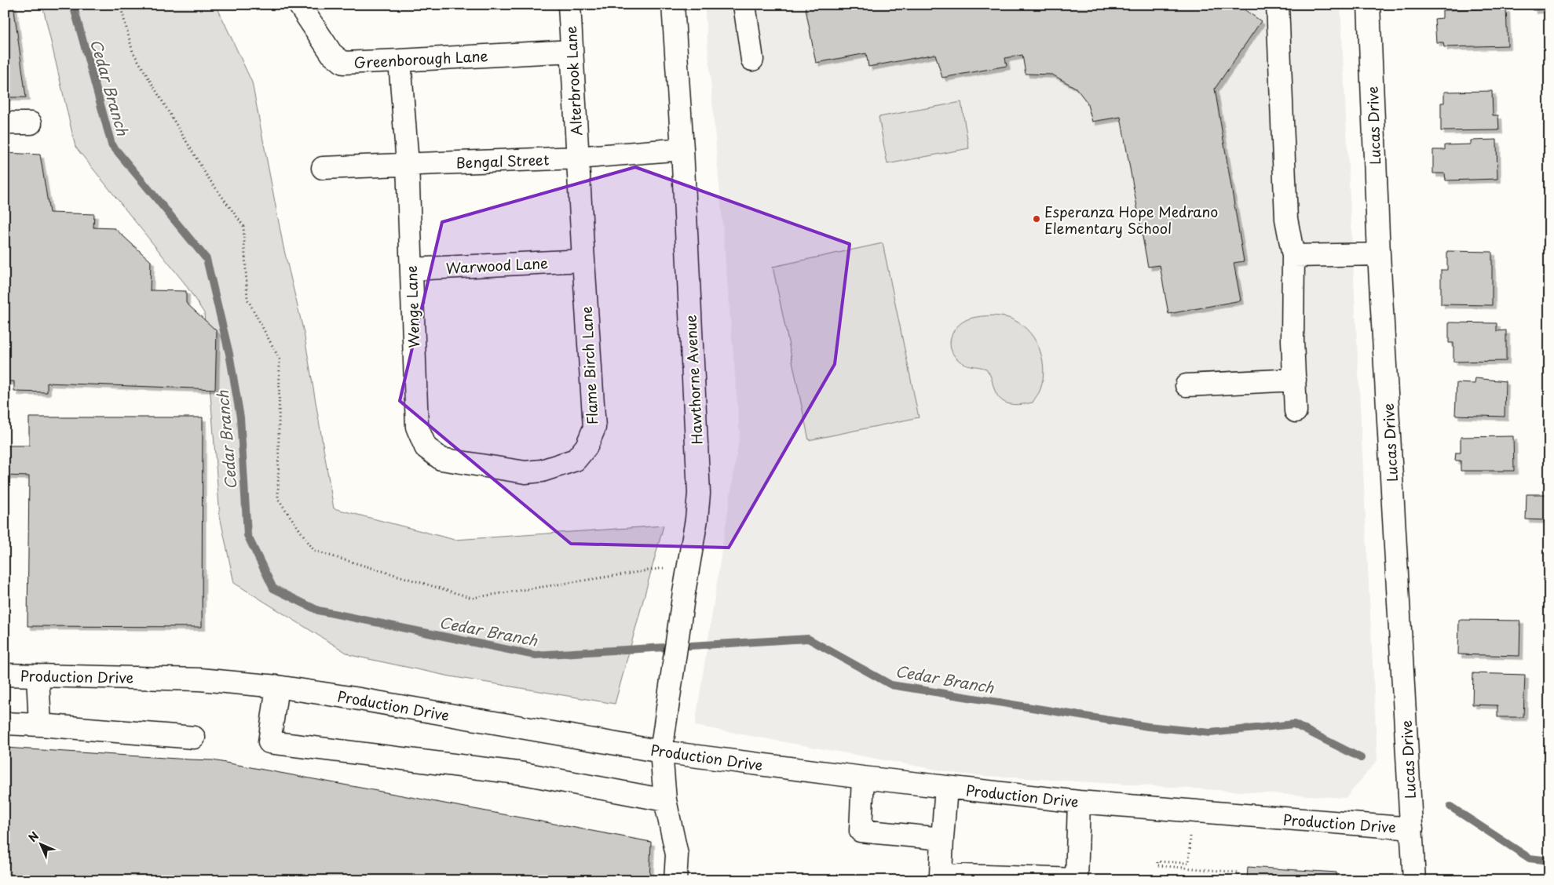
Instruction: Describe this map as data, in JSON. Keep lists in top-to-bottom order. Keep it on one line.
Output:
{"streets":{"street":["Greenborough Lane","Alterbrook Lane","Lucas Drive","Bengal Street","Warwood Lane","Wenge Lane","Flame Birch Lane","Hawthorne Avenue","Production Drive"]},"crossings":[["Greenborough Lane","Alterbrook Lane"],["Greenborough Lane","Wenge Lane"],["Alterbrook Lane","Bengal Street"],["Alterbrook Lane","Flame Birch Lane"],["Lucas Drive","Production Drive"],["Bengal Street","Wenge Lane"],["Bengal Street","Flame Birch Lane"],["Bengal Street","Hawthorne Avenue"],["Warwood Lane","Wenge Lane"],["Warwood Lane","Flame Birch Lane"],["Wenge Lane","Flame Birch Lane"],["Hawthorne Avenue","Production Drive"]],"water":["Cedar Branch"],"places":["Esperanza Hope Medrano Elementary School"],"north":"top left"}
